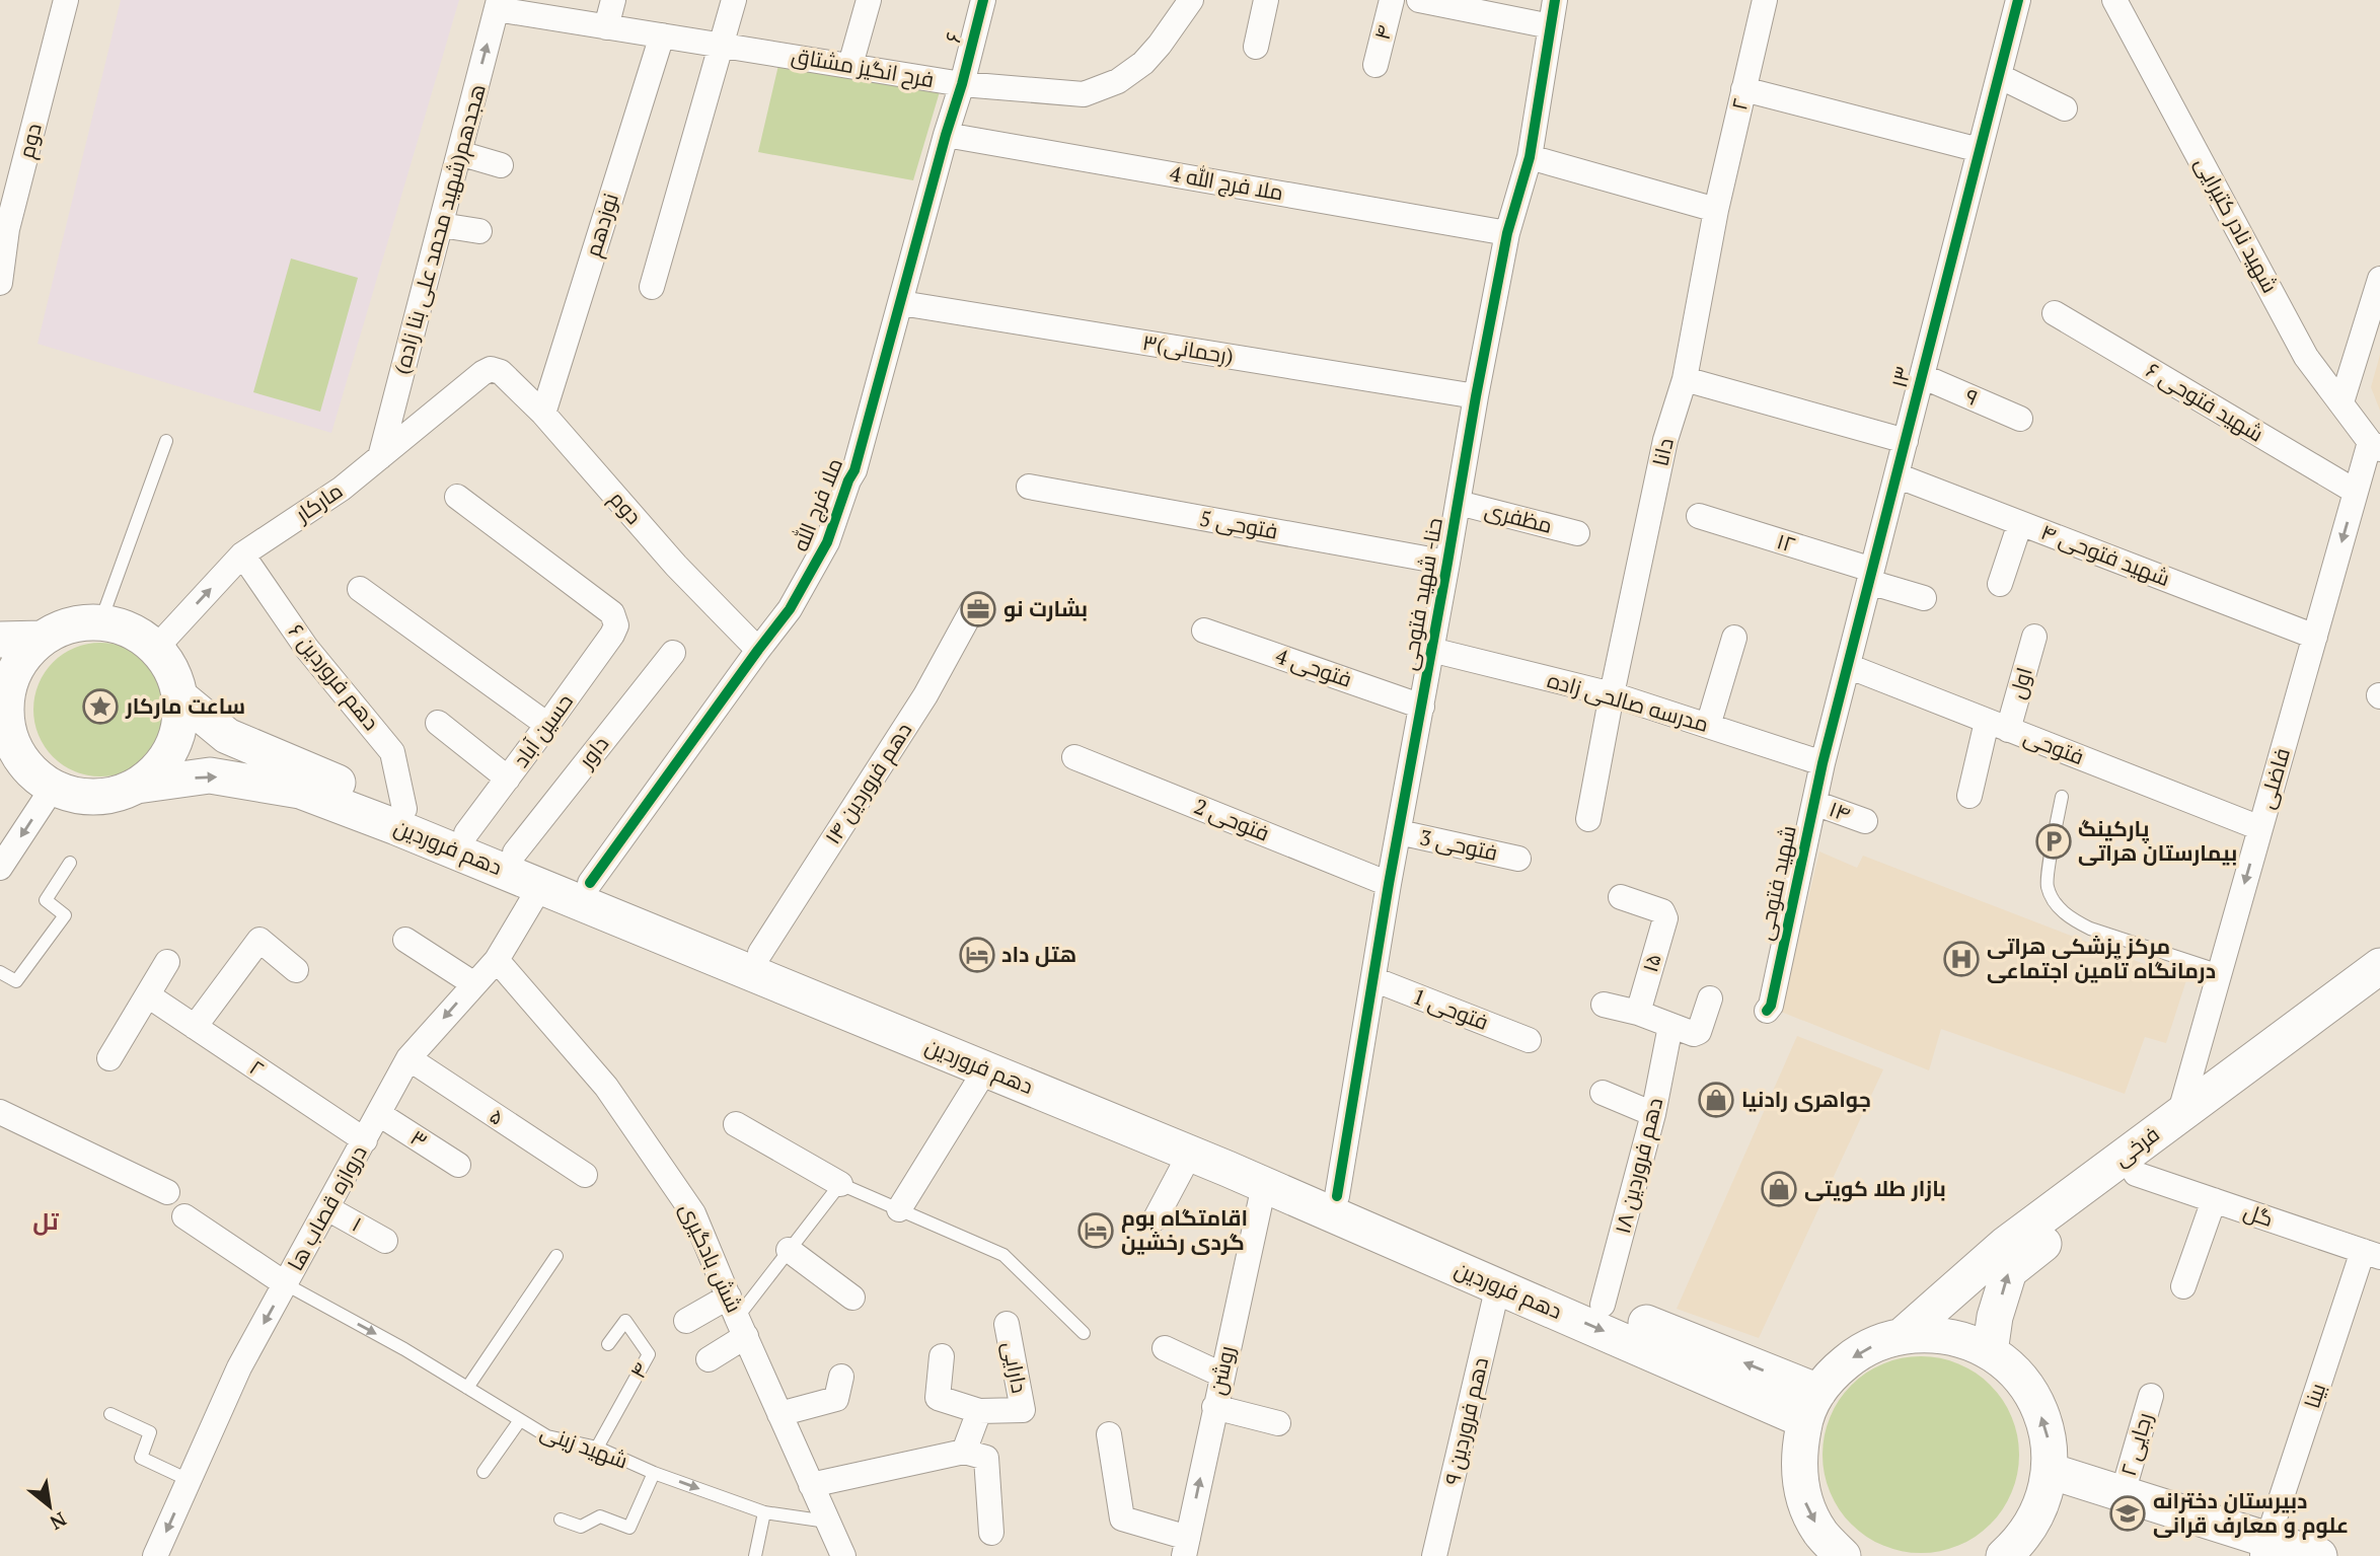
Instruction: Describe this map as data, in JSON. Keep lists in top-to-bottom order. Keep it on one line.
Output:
{"streets":{"main road":["دهم فروردین","فرخی"],"street":["۴","۶","فرح انگیز مشتاق","۲","دوم","4 ملا فرج الله","نوزدهم","شهید نادر کتیرایی","هجدهم(شهید محمد علی بنا زاده)","۳(رحمانی)","۱۳","۹","شهید فتوحی ۶","دانا","مارکار","ملا فرج الله","مظفری","فتوحی 5","۱۲","شهید فتوحی ۴","حنا- شهید فتوحی","فتوحی 4","دهم فروردین ۶","اول","مدرسه صالحی زاده","حسین آباد","فتوحی","داور","فاضلی","دهم فروردین ۱۴","۱۴","فتوحی 2","فتوحی 3","شهید فتوحی","۱۵","فتوحی 1","۵","۳","دهم فروردین ۱۸","دروازه قصاب ها","گل","۱","شش بادگیری","دارایی","روشن","بینا","دهم فروردین ۹","رجایی ۲"],"lane":["شهید زینی"]},"crossings":[["۴","شهید زینی"],["۶","فرح انگیز مشتاق"],["۶","ملا فرج الله"],["فرح انگیز مشتاق","نوزدهم"],["فرح انگیز مشتاق","هجدهم(شهید محمد علی بنا زاده)"],["فرح انگیز مشتاق","ملا فرج الله"],["۲","دانا"],["۲","دروازه قصاب ها"],["دوم","نوزدهم"],["دوم","مارکار"],["دوم","ملا فرج الله"],["4 ملا فرج الله","ملا فرج الله"],["4 ملا فرج الله","حنا- شهید فتوحی"],["شهید نادر کتیرایی","فاضلی"],["هجدهم(شهید محمد علی بنا زاده)","مارکار"],["۳(رحمانی)","ملا فرج الله"],["۳(رحمانی)","حنا- شهید فتوحی"],["۱۳","۹"],["۱۳","۱۲"],["۱۳","شهید فتوحی ۴"],["۱۳","مدرسه صالحی زاده"],["۱۳","فتوحی"],["۱۳","شهید فتوحی"],["شهید فتوحی ۶","فاضلی"],["دانا","مدرسه صالحی زاده"],["مارکار","دهم فروردین ۶"],["مارکار","دهم فروردین"],["ملا فرج الله","دهم فروردین"],["مظفری","حنا- شهید فتوحی"],["فتوحی 5","حنا- شهید فتوحی"],["شهید فتوحی ۴","فاضلی"],["حنا- شهید فتوحی","فتوحی 4"],["حنا- شهید فتوحی","مدرسه صالحی زاده"],["حنا- شهید فتوحی","فتوحی 2"],["حنا- شهید فتوحی","فتوحی 3"],["حنا- شهید فتوحی","دهم فروردین"],["حنا- شهید فتوحی","فتوحی 1"],["دهم فروردین ۶","دهم فروردین"],["اول","فتوحی"],["مدرسه صالحی زاده","شهید فتوحی"],["حسین آباد","دهم فروردین"],["فتوحی","فاضلی"],["داور","دهم فروردین"],["فاضلی","فرخی"],["دهم فروردین ۱۴","دهم فروردین"],["۱۴","شهید فتوحی"],["دهم فروردین","دهم فروردین ۱۸"],["دهم فروردین","دروازه قصاب ها"],["دهم فروردین","روشن"],["دهم فروردین","دهم فروردین ۹"],["۵","دروازه قصاب ها"],["۳","دروازه قصاب ها"],["فرخی","گل"],["دروازه قصاب ها","۱"],["دروازه قصاب ها","شش بادگیری"],["دروازه قصاب ها","شهید زینی"],["گل","بینا"],["شش بادگیری","شهید زینی"]],"one_way":["فاضلی","دروازه قصاب ها","روشن","شهید زینی"],"districts":["تل"],"places":{"office":["بشارت نو"],"place":["ساعت مارکار"],"parking":["پارکینگ بیمارستان هراتی"],"hotel":["هتل داد","اقامتگاه بوم گردی رخشین"],"hospital":["مرکز پزشکی هراتی درمانگاه تامین اجتماعی"],"shop":["جواهری رادنیا","بازار طلا کویتی"],"school or university":["دبیرستان دخترانه علوم و معارف قرانی"]},"north":"bottom right"}
